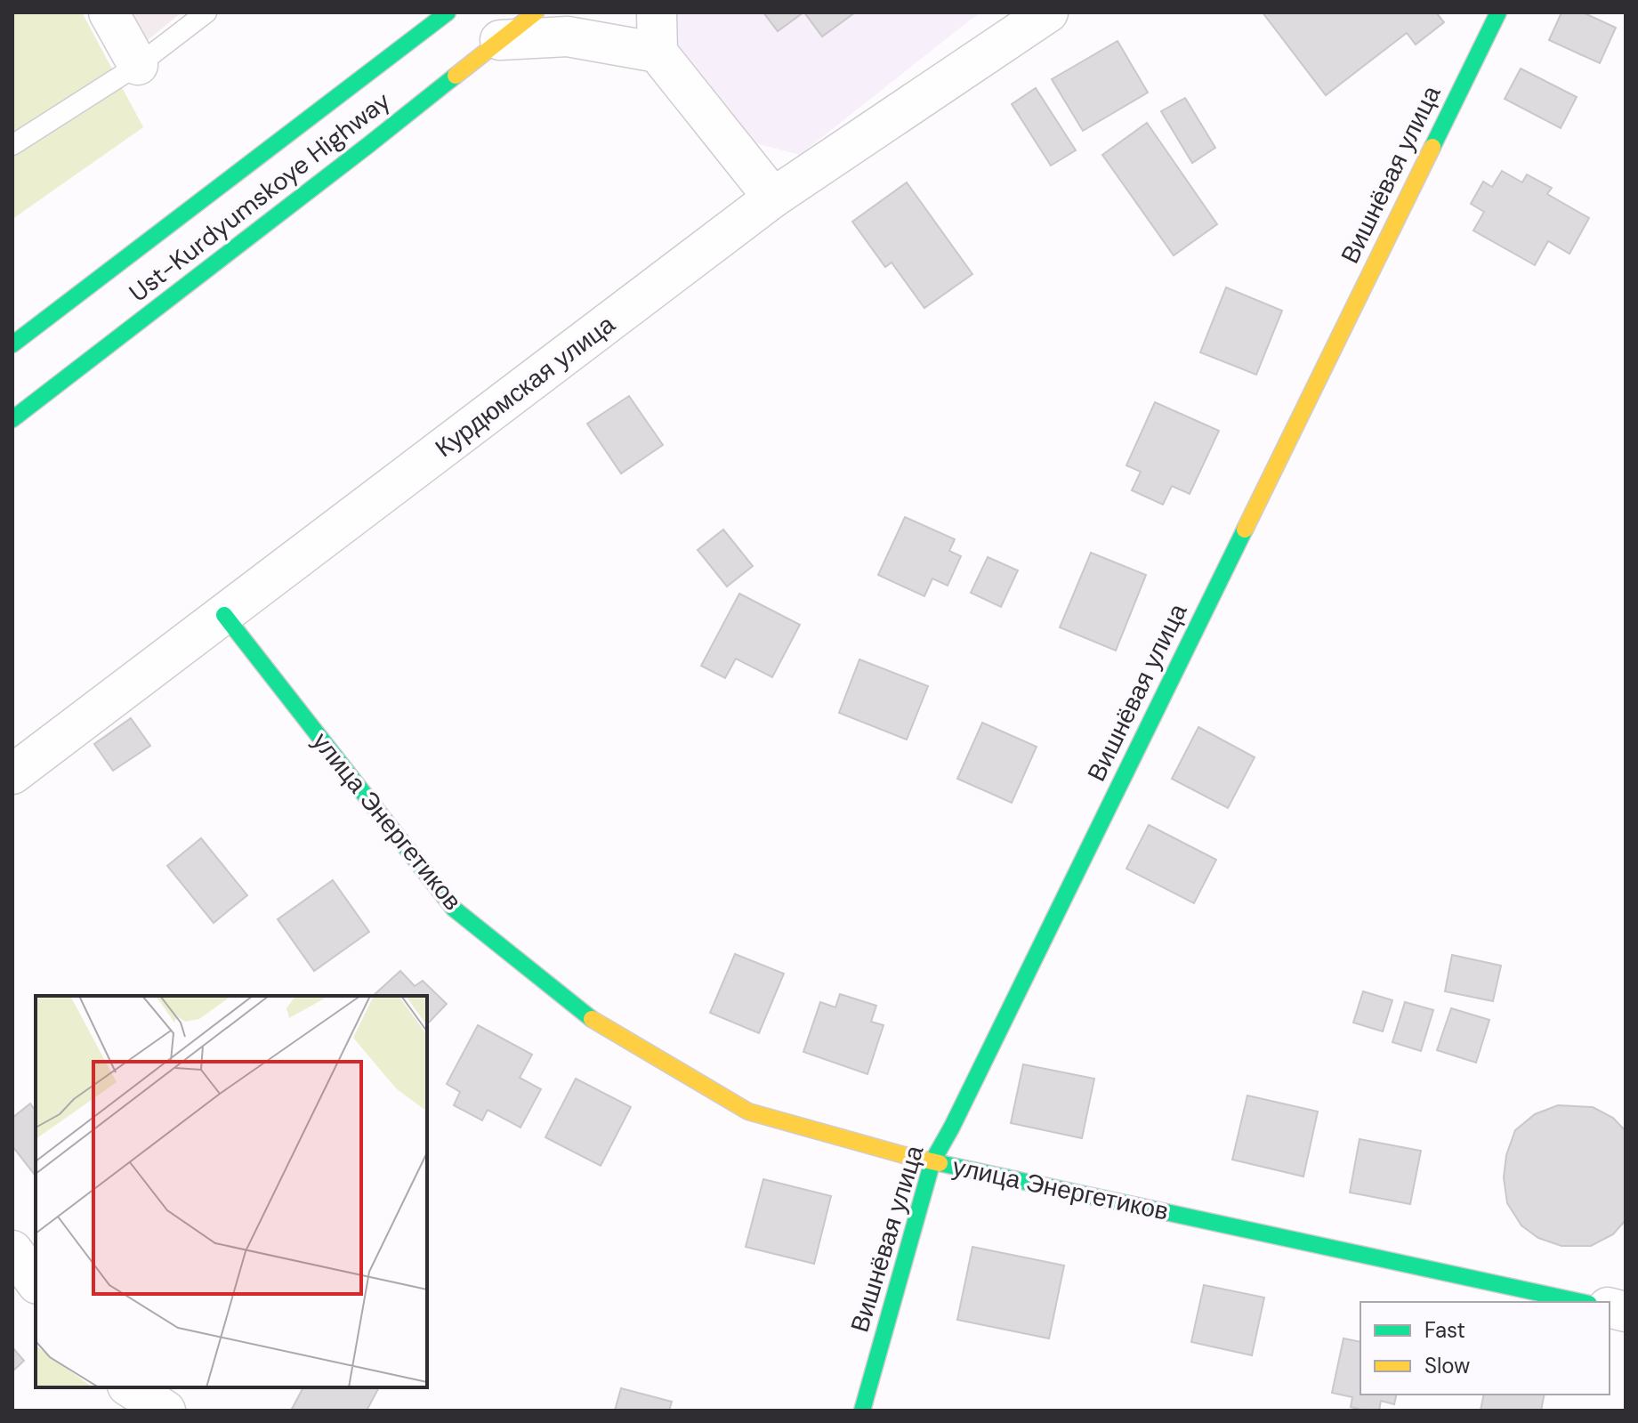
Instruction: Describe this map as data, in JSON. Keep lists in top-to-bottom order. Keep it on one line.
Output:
{"streets":{"street":["Вишнёвая улица","Ust-Kurdyumskoye Highway","Курдюмская улица","улица Энергетиков"]},"crossings":[["Вишнёвая улица","улица Энергетиков"],["Курдюмская улица","улица Энергетиков"]],"legend":["Fast","Slow"]}
